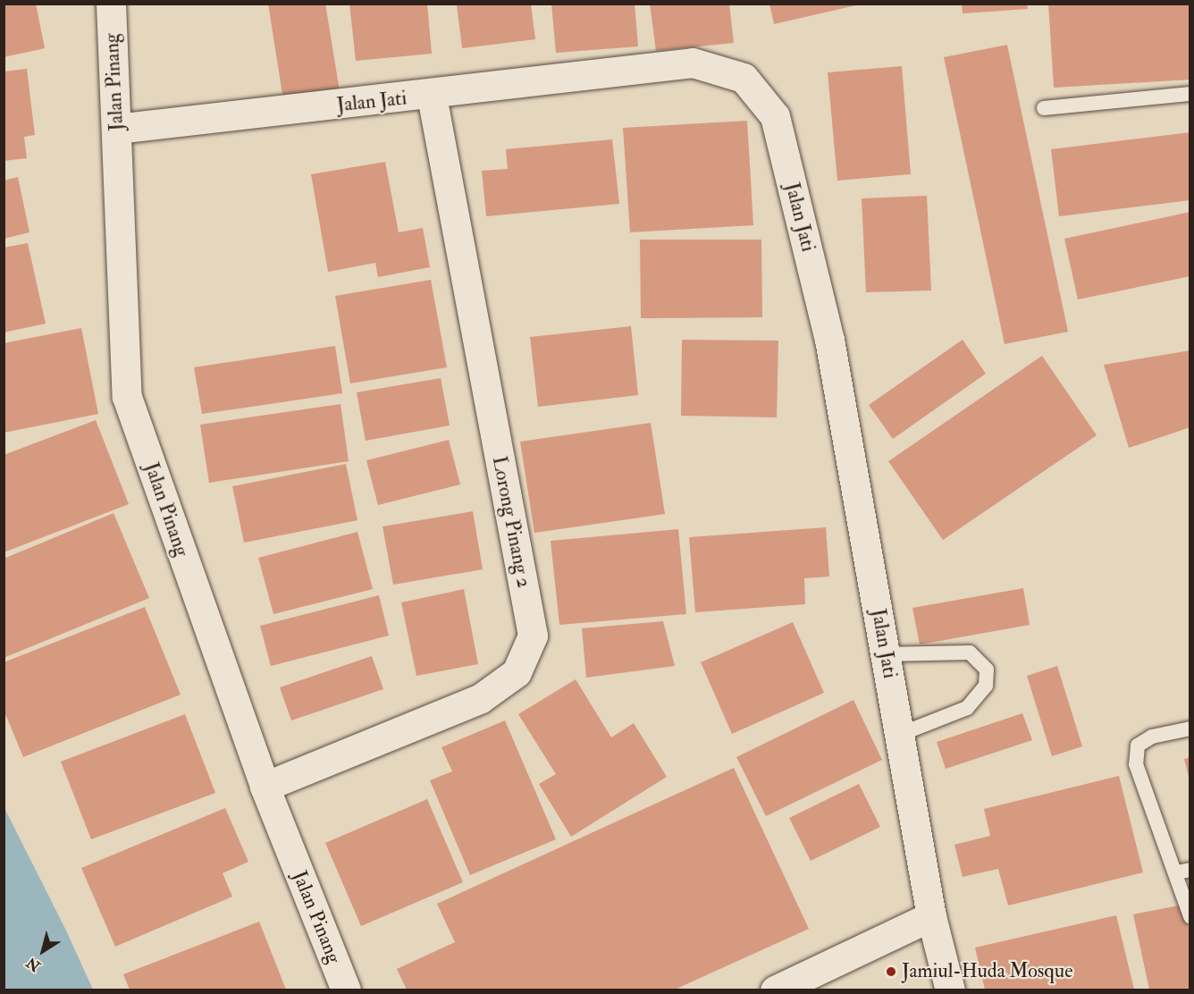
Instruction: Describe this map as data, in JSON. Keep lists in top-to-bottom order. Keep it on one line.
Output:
{"streets":{"street":["Jalan Pinang","Jalan Jati","Lorong Pinang 2"]},"crossings":[["Jalan Pinang","Jalan Jati"],["Jalan Pinang","Lorong Pinang 2"],["Jalan Jati","Lorong Pinang 2"]],"places":["Jamiul-Huda Mosque"],"north":"bottom left"}
